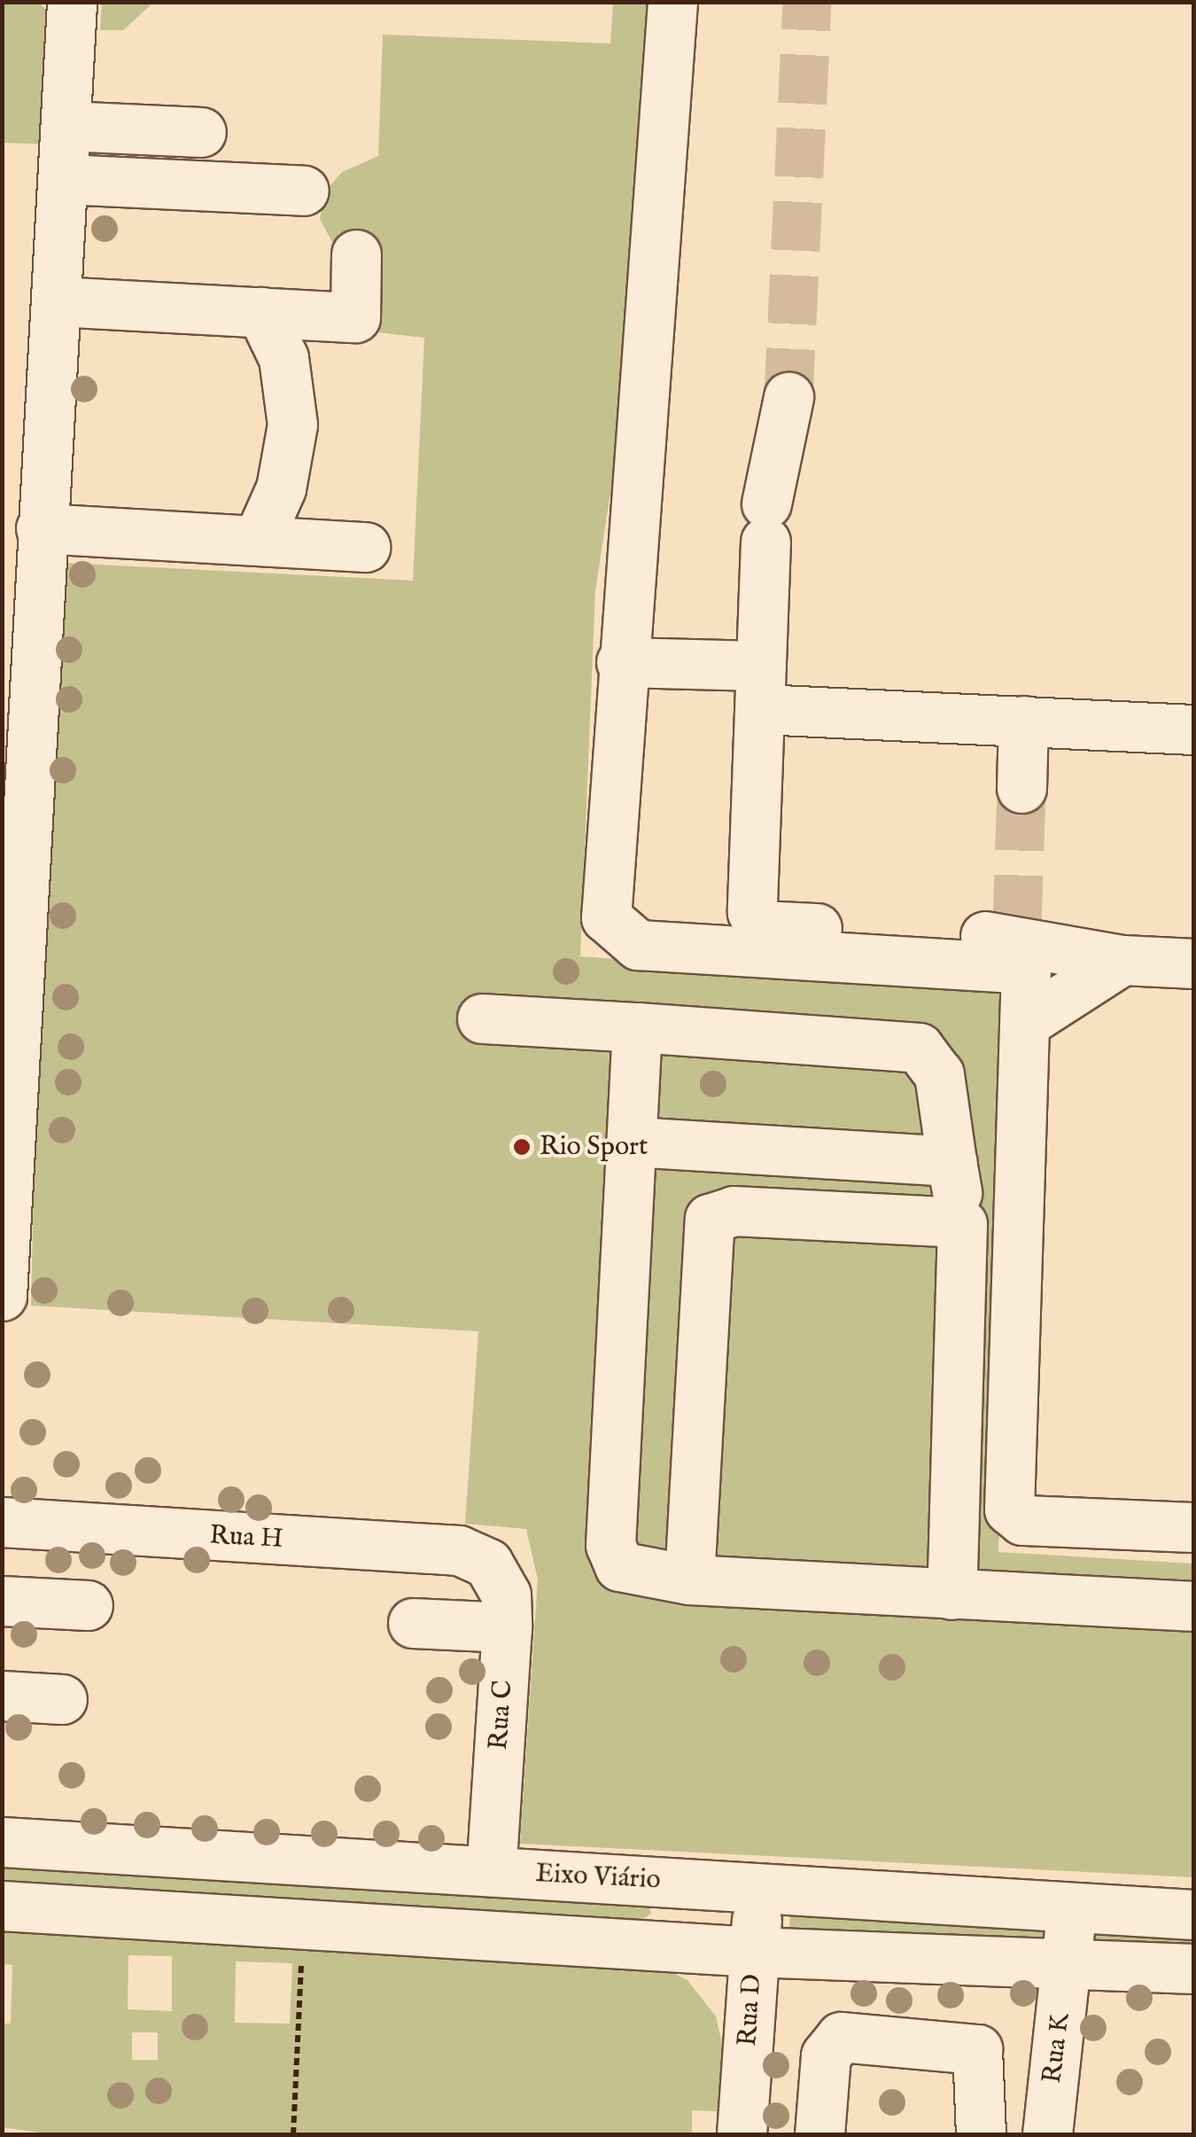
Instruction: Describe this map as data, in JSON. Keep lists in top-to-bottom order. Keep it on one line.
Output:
{"streets":{"street":["Rua H","Rua C","Eixo Viário","Rua D","Rua K"]},"crossings":[["Rua H","Rua C"],["Rua C","Eixo Viário"],["Eixo Viário","Rua D"],["Eixo Viário","Rua K"]],"places":["Rio Sport"]}
